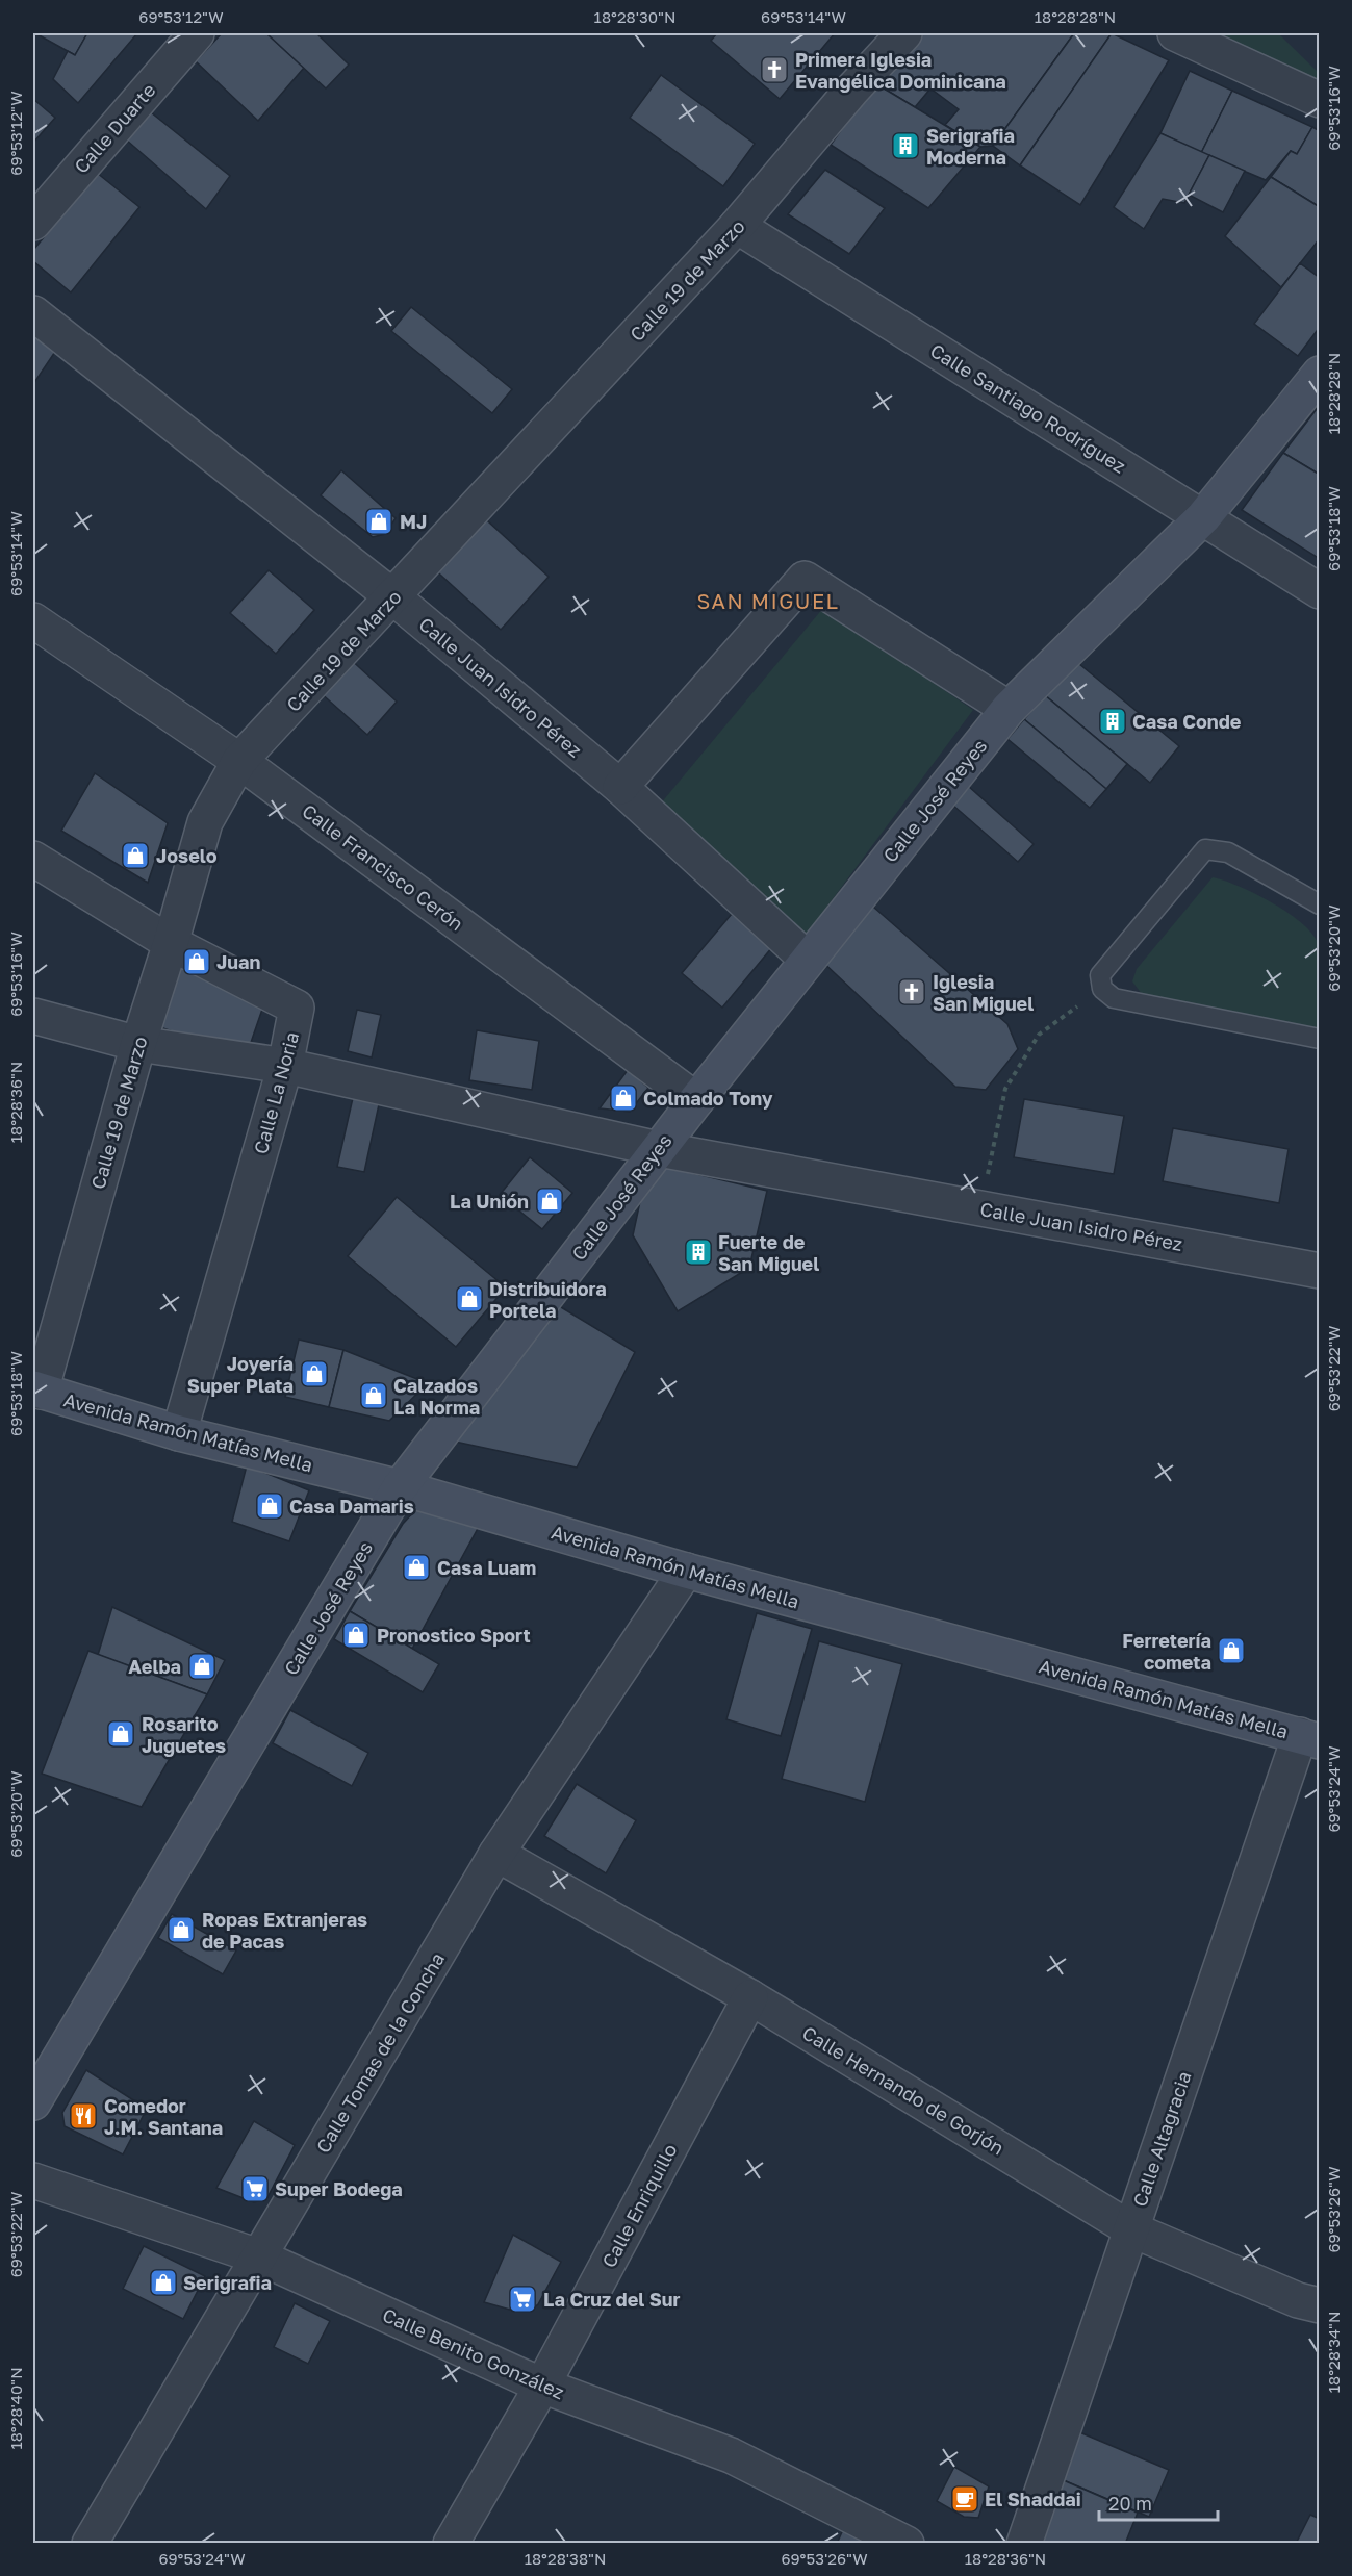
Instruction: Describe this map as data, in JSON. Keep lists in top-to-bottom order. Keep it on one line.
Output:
{"streets":{"main road":["Calle José Reyes","Avenida Ramón Matías Mella"],"street":["Calle Duarte","Calle 19 de Marzo","Calle Santiago Rodríguez","Calle Juan Isidro Pérez","Calle Francisco Cerón","Calle La Noria","Calle Tomas de la Concha","Calle Hernando de Gorjón","Calle Altagracia","Calle Enriquillo","Calle Benito González"]},"crossings":[["Calle 19 de Marzo","Calle Santiago Rodríguez"],["Calle 19 de Marzo","Calle Juan Isidro Pérez"],["Calle 19 de Marzo","Calle Francisco Cerón"],["Calle 19 de Marzo","Calle La Noria"],["Calle 19 de Marzo","Avenida Ramón Matías Mella"],["Calle Santiago Rodríguez","Calle José Reyes"],["Calle Juan Isidro Pérez","Calle José Reyes"],["Calle Juan Isidro Pérez","Calle La Noria"],["Calle José Reyes","Calle Francisco Cerón"],["Calle José Reyes","Avenida Ramón Matías Mella"],["Calle La Noria","Avenida Ramón Matías Mella"],["Avenida Ramón Matías Mella","Calle Tomas de la Concha"],["Avenida Ramón Matías Mella","Calle Altagracia"],["Calle Tomas de la Concha","Calle Hernando de Gorjón"],["Calle Tomas de la Concha","Calle Benito González"],["Calle Hernando de Gorjón","Calle Altagracia"],["Calle Hernando de Gorjón","Calle Enriquillo"],["Calle Enriquillo","Calle Benito González"]],"districts":["SAN MIGUEL"],"places":{"church":["Primera Iglesia Evangélica Dominicana","Iglesia San Miguel"],"building":["Serigrafia Moderna","Casa Conde","Fuerte de San Miguel"],"shop":["MJ","Joselo","Juan","Colmado Tony","La Unión","Distribuidora Portela","Joyería Super Plata","Calzados La Norma","Casa Damaris","Casa Luam","Pronostico Sport","Ferretería cometa","Aelba","Rosarito Juguetes","Ropas Extranjeras de Pacas","Serigrafia"],"restaurant":["Comedor J.M. Santana"],"supermarket":["Super Bodega","La Cruz del Sur"],"cafe":["El Shaddai"]},"scale_bar":"20 m","coordinates":["69°53'12\"W","18°28'30\"N","69°53'14\"W","18°28'28\"N","69°53'16\"W","69°53'18\"W","69°53'20\"W","18°28'36\"N","69°53'22\"W","69°53'24\"W","69°53'26\"W","18°28'34\"N","18°28'40\"N","18°28'38\"N"]}
